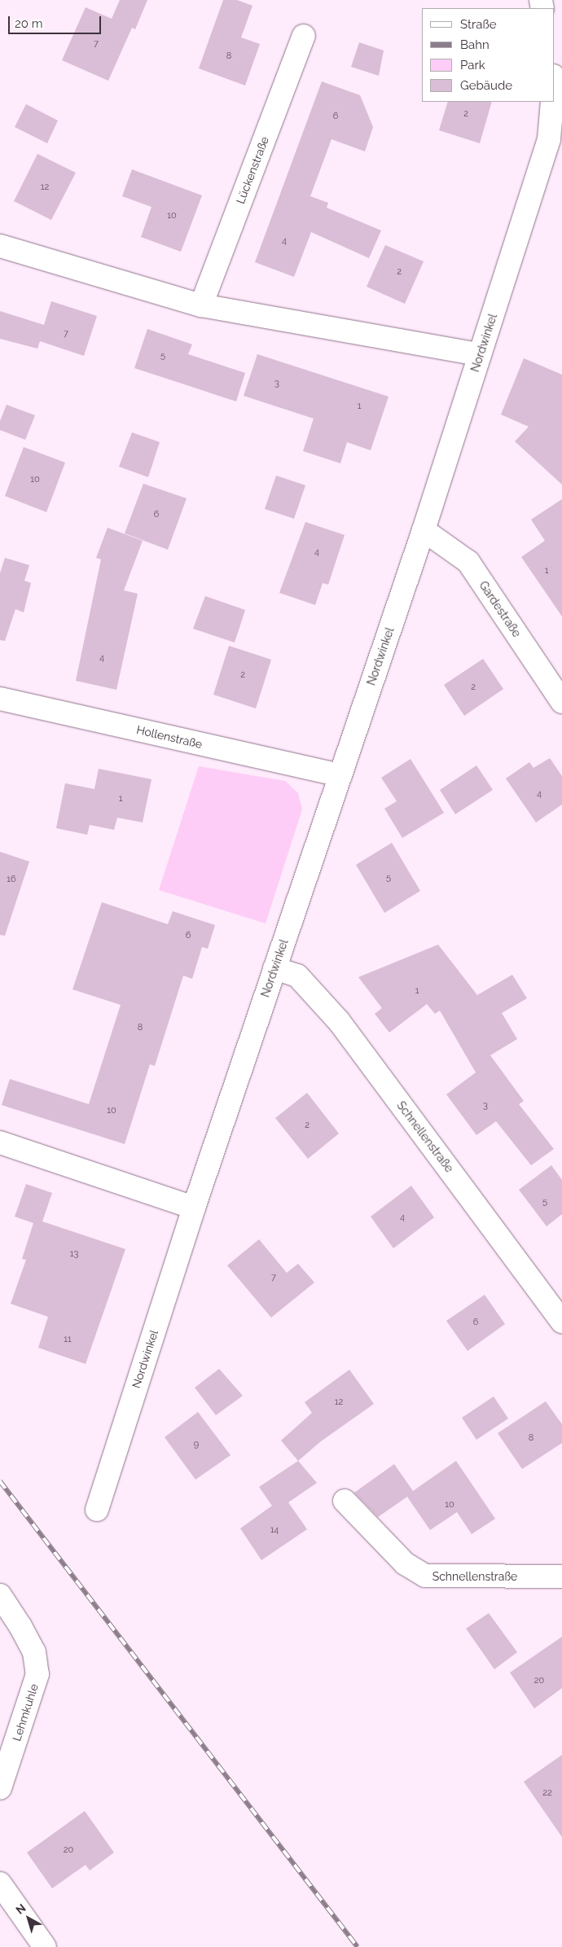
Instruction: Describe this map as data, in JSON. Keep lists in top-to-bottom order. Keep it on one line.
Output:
{"streets":{"street":["Lückenstraße","Nordwinkel","Gardestraße","Hollenstraße","Schnellenstraße","Lehmkuhle"]},"crossings":[["Nordwinkel","Gardestraße"],["Nordwinkel","Hollenstraße"],["Nordwinkel","Schnellenstraße"]],"house_numbers":["7","8","2","6","12","10","4","2","7","5","3","1","10","6","4","1","4","2","2","4","1","5","16","6","1","8","3","10","2","5","4","13","7","6","11","12","8","9","10","14","20","22","20"],"legend":["Straße","Bahn","Park","Gebäude"],"scale_bar":"20 m","north":"top left"}
